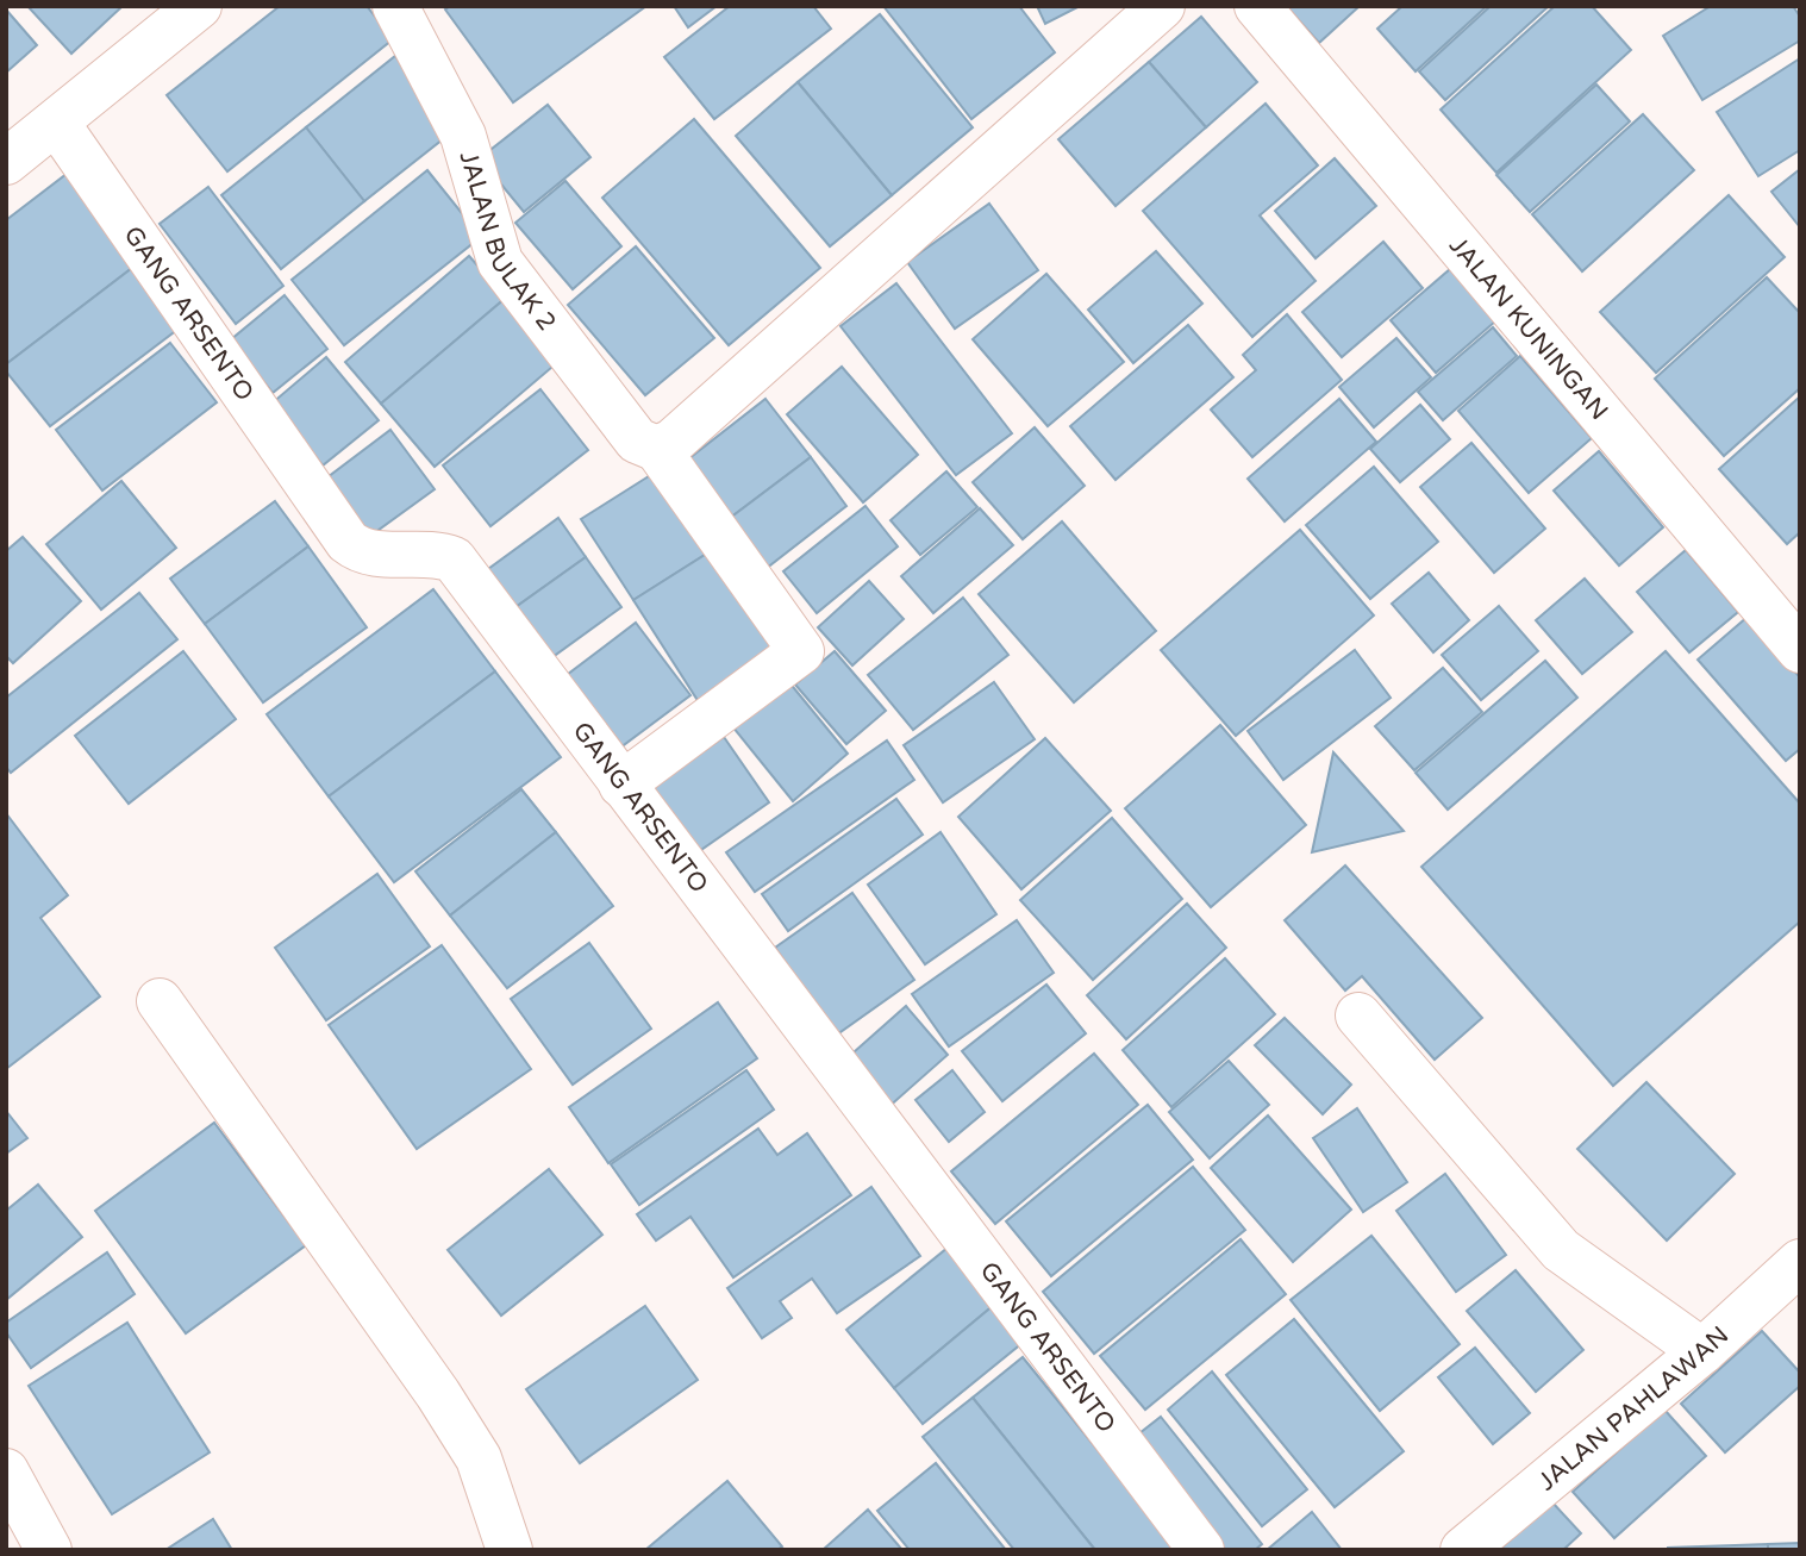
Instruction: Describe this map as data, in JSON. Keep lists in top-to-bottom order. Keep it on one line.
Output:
{"streets":{"street":["JALAN BULAK 2","GANG ARSENTO","JALAN KUNINGAN","JALAN PAHLAWAN"]},"crossings":[["JALAN BULAK 2","GANG ARSENTO"]]}
